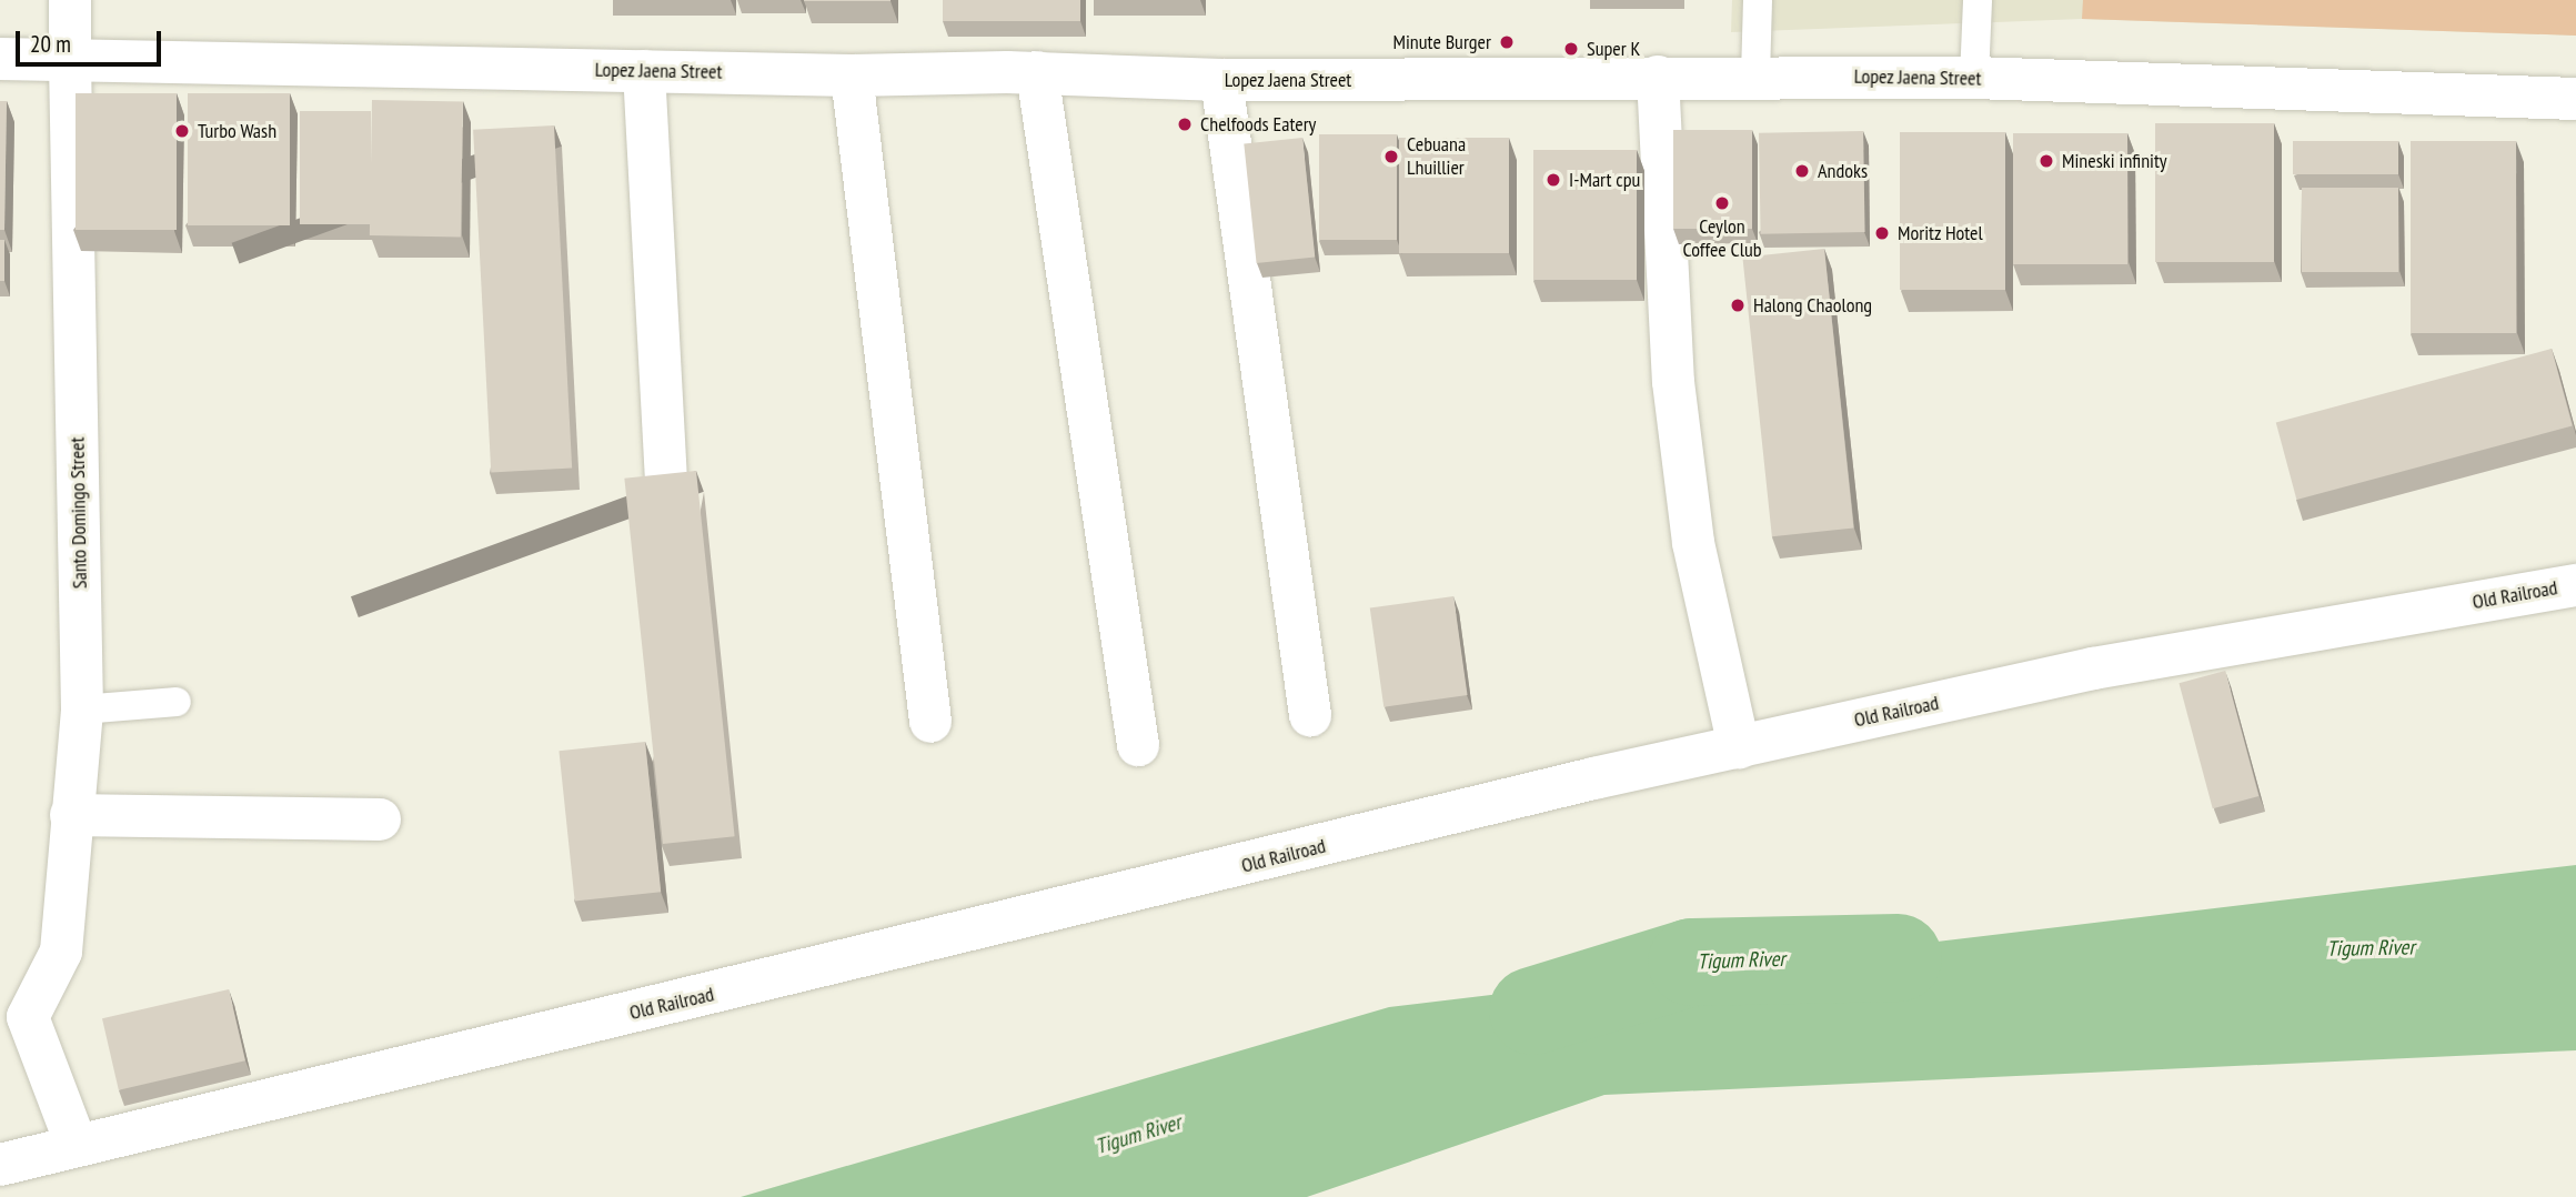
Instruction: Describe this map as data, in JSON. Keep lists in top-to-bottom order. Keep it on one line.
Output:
{"streets":{"street":["Lopez Jaena Street","Santo Domingo Street","Old Railroad"]},"crossings":[["Lopez Jaena Street","Santo Domingo Street"]],"water":["Tigum River"],"places":["Minute Burger","Super K","Chelfoods Eatery","Turbo Wash","Cebuana Lhuillier","Mineski infinity","Andoks","I-Mart cpu","Ceylon Coffee Club","Moritz Hotel","Halong Chaolong"],"scale_bar":"20 m"}
